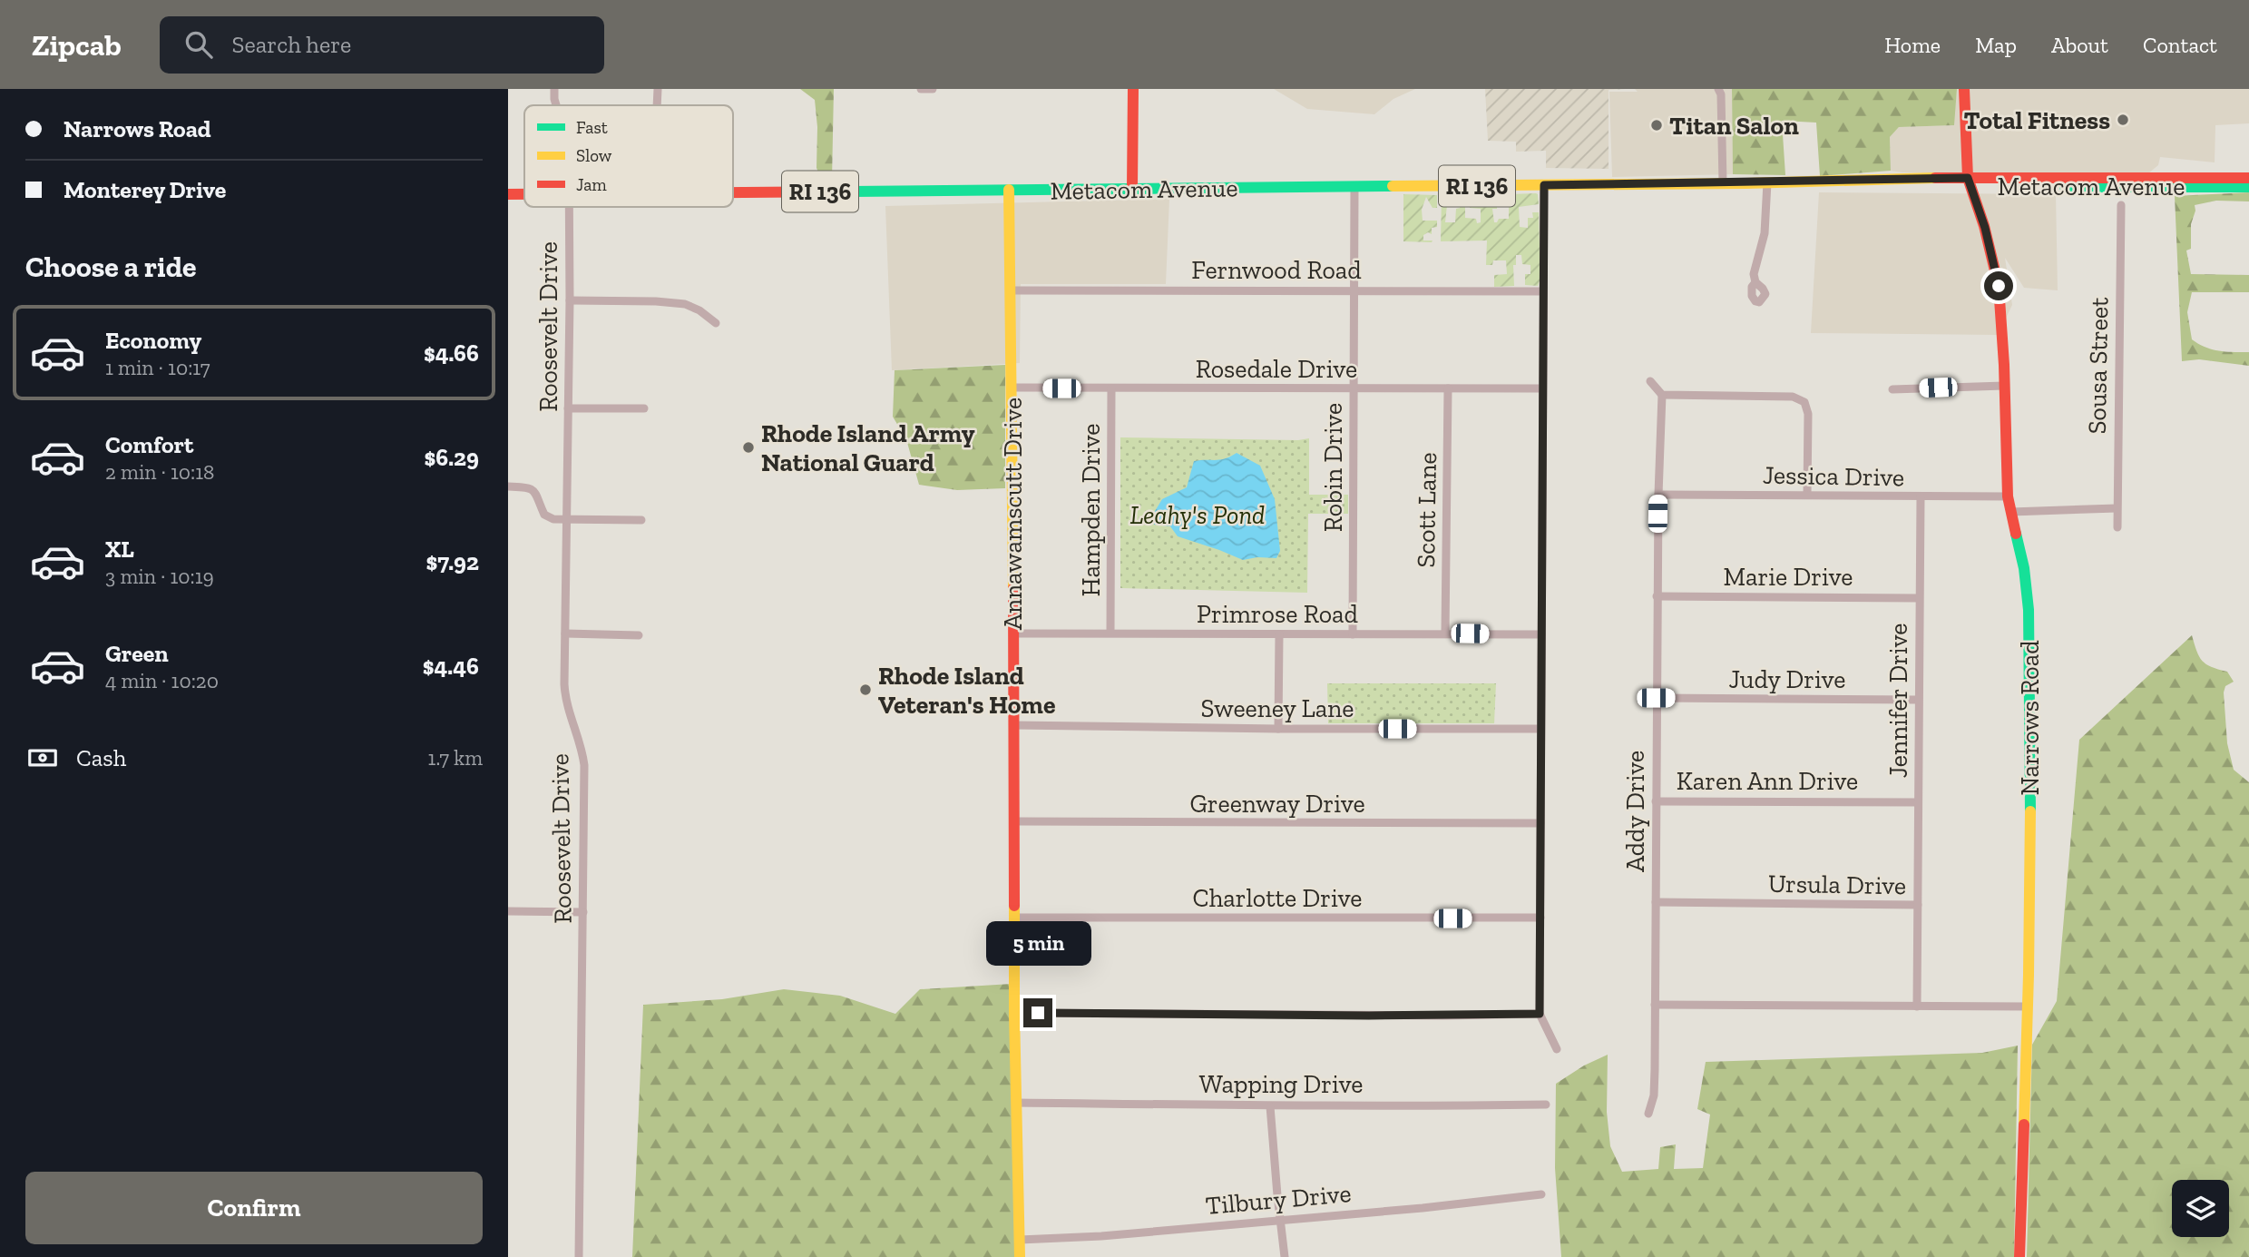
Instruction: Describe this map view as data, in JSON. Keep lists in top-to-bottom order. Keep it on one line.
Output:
{"streets":{"street":["RI 136","Metacom Avenue","Fernwood Road","Roosevelt Drive","Sousa Street","Rosedale Drive","Robin Drive","Jessica Drive","Hampden Drive","Scott Lane","Annawamscutt Drive","Marie Drive","Primrose Road","Judy Drive","Jennifer Drive","Sweeney Lane","Narrows Road","Karen Ann Drive","Greenway Drive","Addy Drive","Ursula Drive","Charlotte Drive","Wapping Drive","Tilbury Drive"]},"crossings":[["Metacom Avenue","Robin Drive"],["Metacom Avenue","Annawamscutt Drive"],["Metacom Avenue","Narrows Road"],["Fernwood Road","Robin Drive"],["Fernwood Road","Annawamscutt Drive"],["Rosedale Drive","Robin Drive"],["Rosedale Drive","Hampden Drive"],["Rosedale Drive","Scott Lane"],["Rosedale Drive","Annawamscutt Drive"],["Robin Drive","Primrose Road"],["Jessica Drive","Jennifer Drive"],["Jessica Drive","Narrows Road"],["Jessica Drive","Addy Drive"],["Hampden Drive","Primrose Road"],["Scott Lane","Primrose Road"],["Annawamscutt Drive","Primrose Road"],["Annawamscutt Drive","Sweeney Lane"],["Annawamscutt Drive","Greenway Drive"],["Annawamscutt Drive","Charlotte Drive"],["Annawamscutt Drive","Wapping Drive"],["Annawamscutt Drive","Tilbury Drive"],["Marie Drive","Jennifer Drive"],["Marie Drive","Addy Drive"],["Judy Drive","Jennifer Drive"],["Judy Drive","Addy Drive"],["Jennifer Drive","Karen Ann Drive"],["Jennifer Drive","Ursula Drive"],["Karen Ann Drive","Addy Drive"],["Addy Drive","Ursula Drive"]],"parks":["Leahy's Pond"],"places":["Total Fitness","Titan Salon","Rhode Island Army National Guard","Rhode Island Veteran's Home"],"legend":["Fast","Slow","Jam"],"page":{"header":"Zipcab","search":"Search here","nav":["Home","Map","About","Contact"],"banner":["Narrows Road","Monterey Drive"],"heading":"Choose a ride","list":[{"name":"Economy","note":"1 min · 10:17","value":"$4.66"},{"name":"Comfort","note":"2 min · 10:18","value":"$6.29"},{"name":"XL","note":"3 min · 10:19","value":"$7.92"},{"name":"Green","note":"4 min · 10:20","value":"$4.46"}],"pay":["Cash","1.7 km"],"bubble":"5 min","buttons":"Confirm"}}
